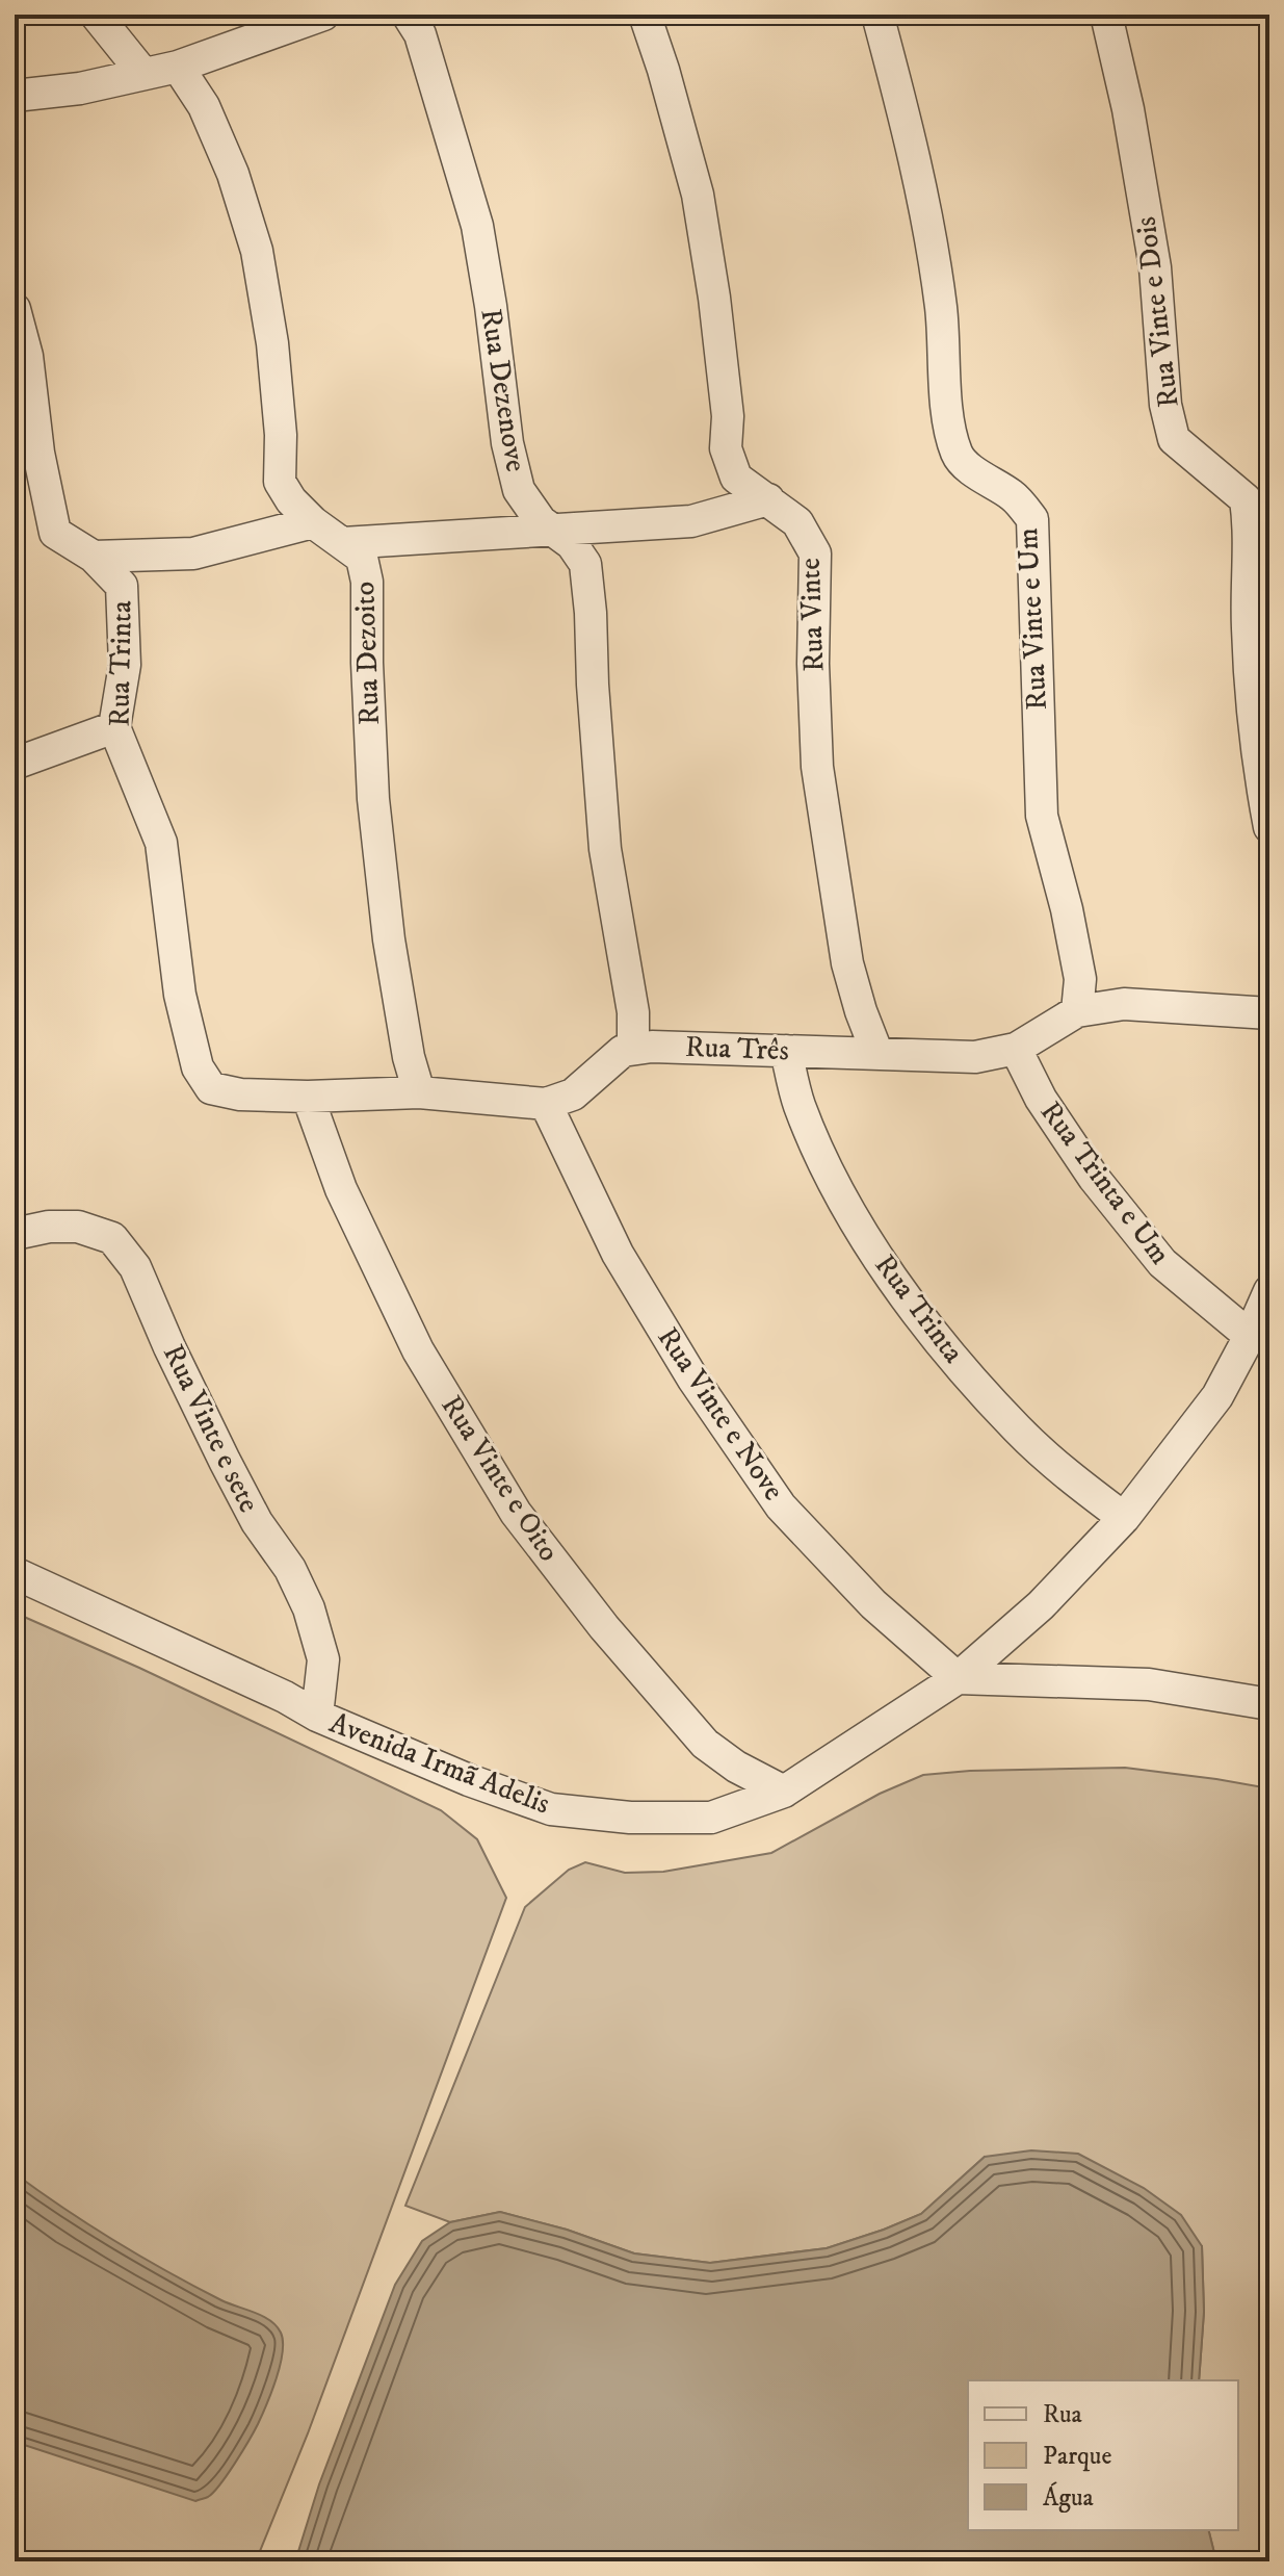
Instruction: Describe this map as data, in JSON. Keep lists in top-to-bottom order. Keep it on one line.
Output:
{"streets":{"street":["Rua Vinte e Dois","Rua Dezenove","Rua Vinte","Rua Vinte e Um","Rua Dezoito","Rua Trinta","Rua Três","Rua Trinta e Um","Rua Vinte e Nove","Rua Vinte e sete","Rua Vinte e Oito","Avenida Irmã Adelis"]},"crossings":[["Rua Dezenove","Rua Três"],["Rua Vinte","Rua Três"],["Rua Vinte e Um","Rua Três"],["Rua Trinta","Rua Três"],["Rua Trinta","Rua Vinte e Oito"],["Rua Trinta","Avenida Irmã Adelis"],["Rua Três","Rua Trinta e Um"],["Rua Trinta e Um","Avenida Irmã Adelis"],["Rua Vinte e Nove","Avenida Irmã Adelis"],["Rua Vinte e sete","Avenida Irmã Adelis"],["Rua Vinte e Oito","Avenida Irmã Adelis"]],"legend":["Rua","Parque","Água"]}
